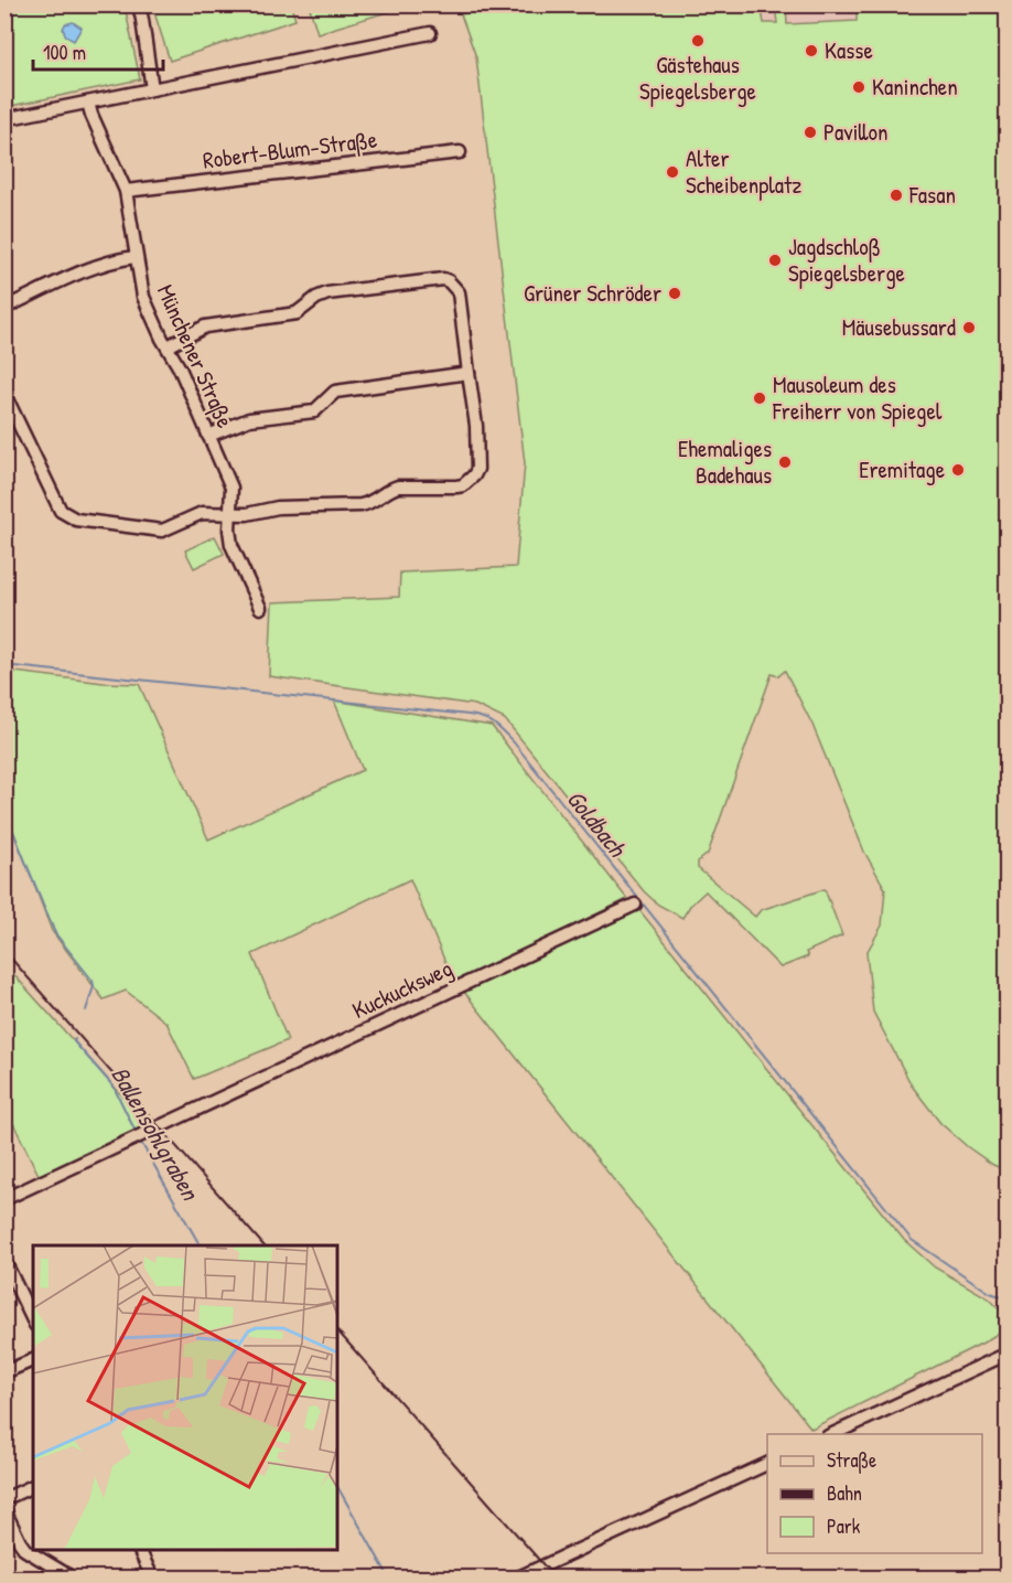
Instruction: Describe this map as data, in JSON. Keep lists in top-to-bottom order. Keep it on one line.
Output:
{"streets":{"street":["Robert-Blum-Straße","Münchener Straße","Kuckucksweg"]},"crossings":[["Robert-Blum-Straße","Münchener Straße"]],"water":["Goldbach","Ballensohlgraben"],"places":["Gästehaus Spiegelsberge","Kasse","Kaninchen","Pavillon","Alter Scheibenplatz","Fasan","Jagdschloß Spiegelsberge","Grüner Schröder","Mäusebussard","Mausoleum des Freiherr von Spiegel","Ehemaliges Badehaus","Eremitage"],"legend":["Straße","Bahn","Park"],"scale_bar":"100 m"}
